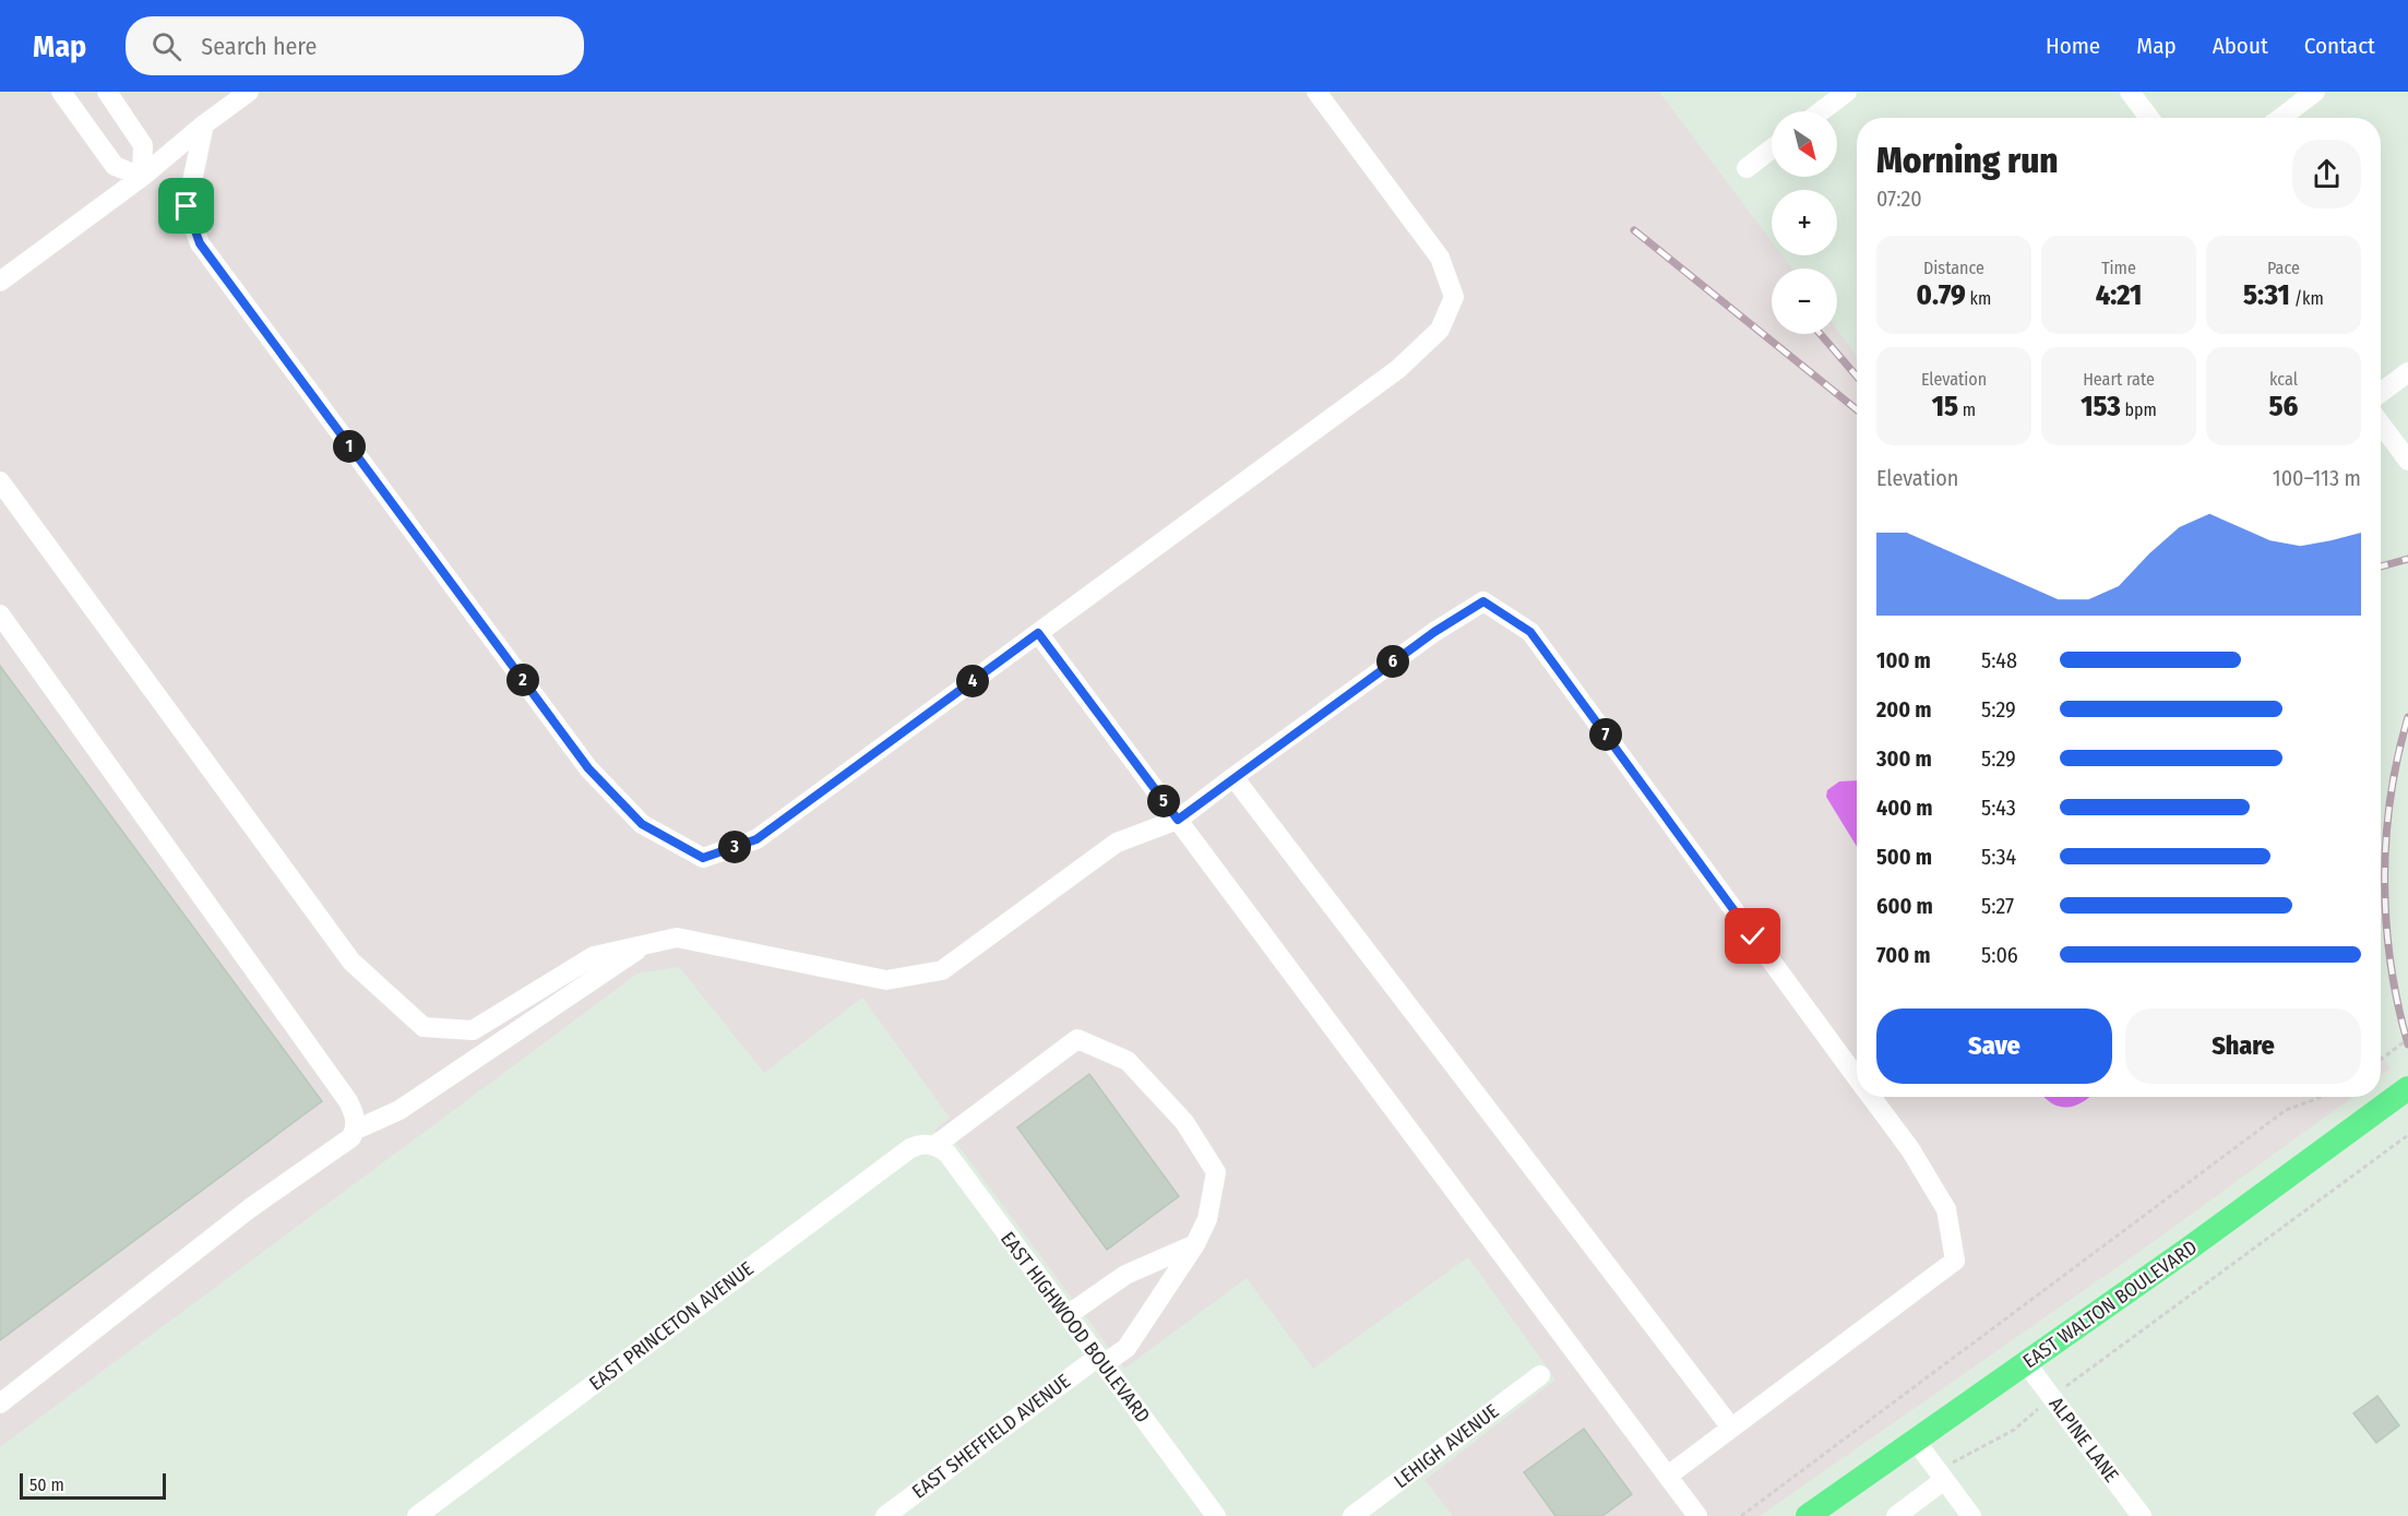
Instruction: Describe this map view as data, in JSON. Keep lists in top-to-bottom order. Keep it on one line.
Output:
{"streets":{"main road":["EAST WALTON BOULEVARD"],"street":["EAST PRINCETON AVENUE","EAST HIGHWOOD BOULEVARD","EAST SHEFFIELD AVENUE","ALPINE LANE","LEHIGH AVENUE"]},"crossings":[["EAST WALTON BOULEVARD","ALPINE LANE"],["EAST PRINCETON AVENUE","EAST HIGHWOOD BOULEVARD"],["EAST PRINCETON AVENUE","EAST SHEFFIELD AVENUE"],["EAST HIGHWOOD BOULEVARD","EAST SHEFFIELD AVENUE"]],"scale_bar":"50 m","north":"bottom right","page":{"header":"Map","search":"Search here","nav":["Home","Map","About","Contact"],"map_buttons":["+","−"],"heading":["Morning run","07:20"],"stats":[["Distance","0.79 km"],["Time","4:21"],["Pace","5:31 /km"],["Elevation","15 m"],["Heart rate","153 bpm"],["kcal","56"]],"pins":["1","6","2","4","7","5","3"],"chart":["Elevation","100–113 m"],"list":[{"name":"100 m","note":"5:48"},{"name":"200 m","note":"5:29"},{"name":"300 m","note":"5:29"},{"name":"400 m","note":"5:43"},{"name":"500 m","note":"5:34"},{"name":"600 m","note":"5:27"},{"name":"700 m","note":"5:06"}],"buttons":["Save","Share"],"scale":"50 m"}}
